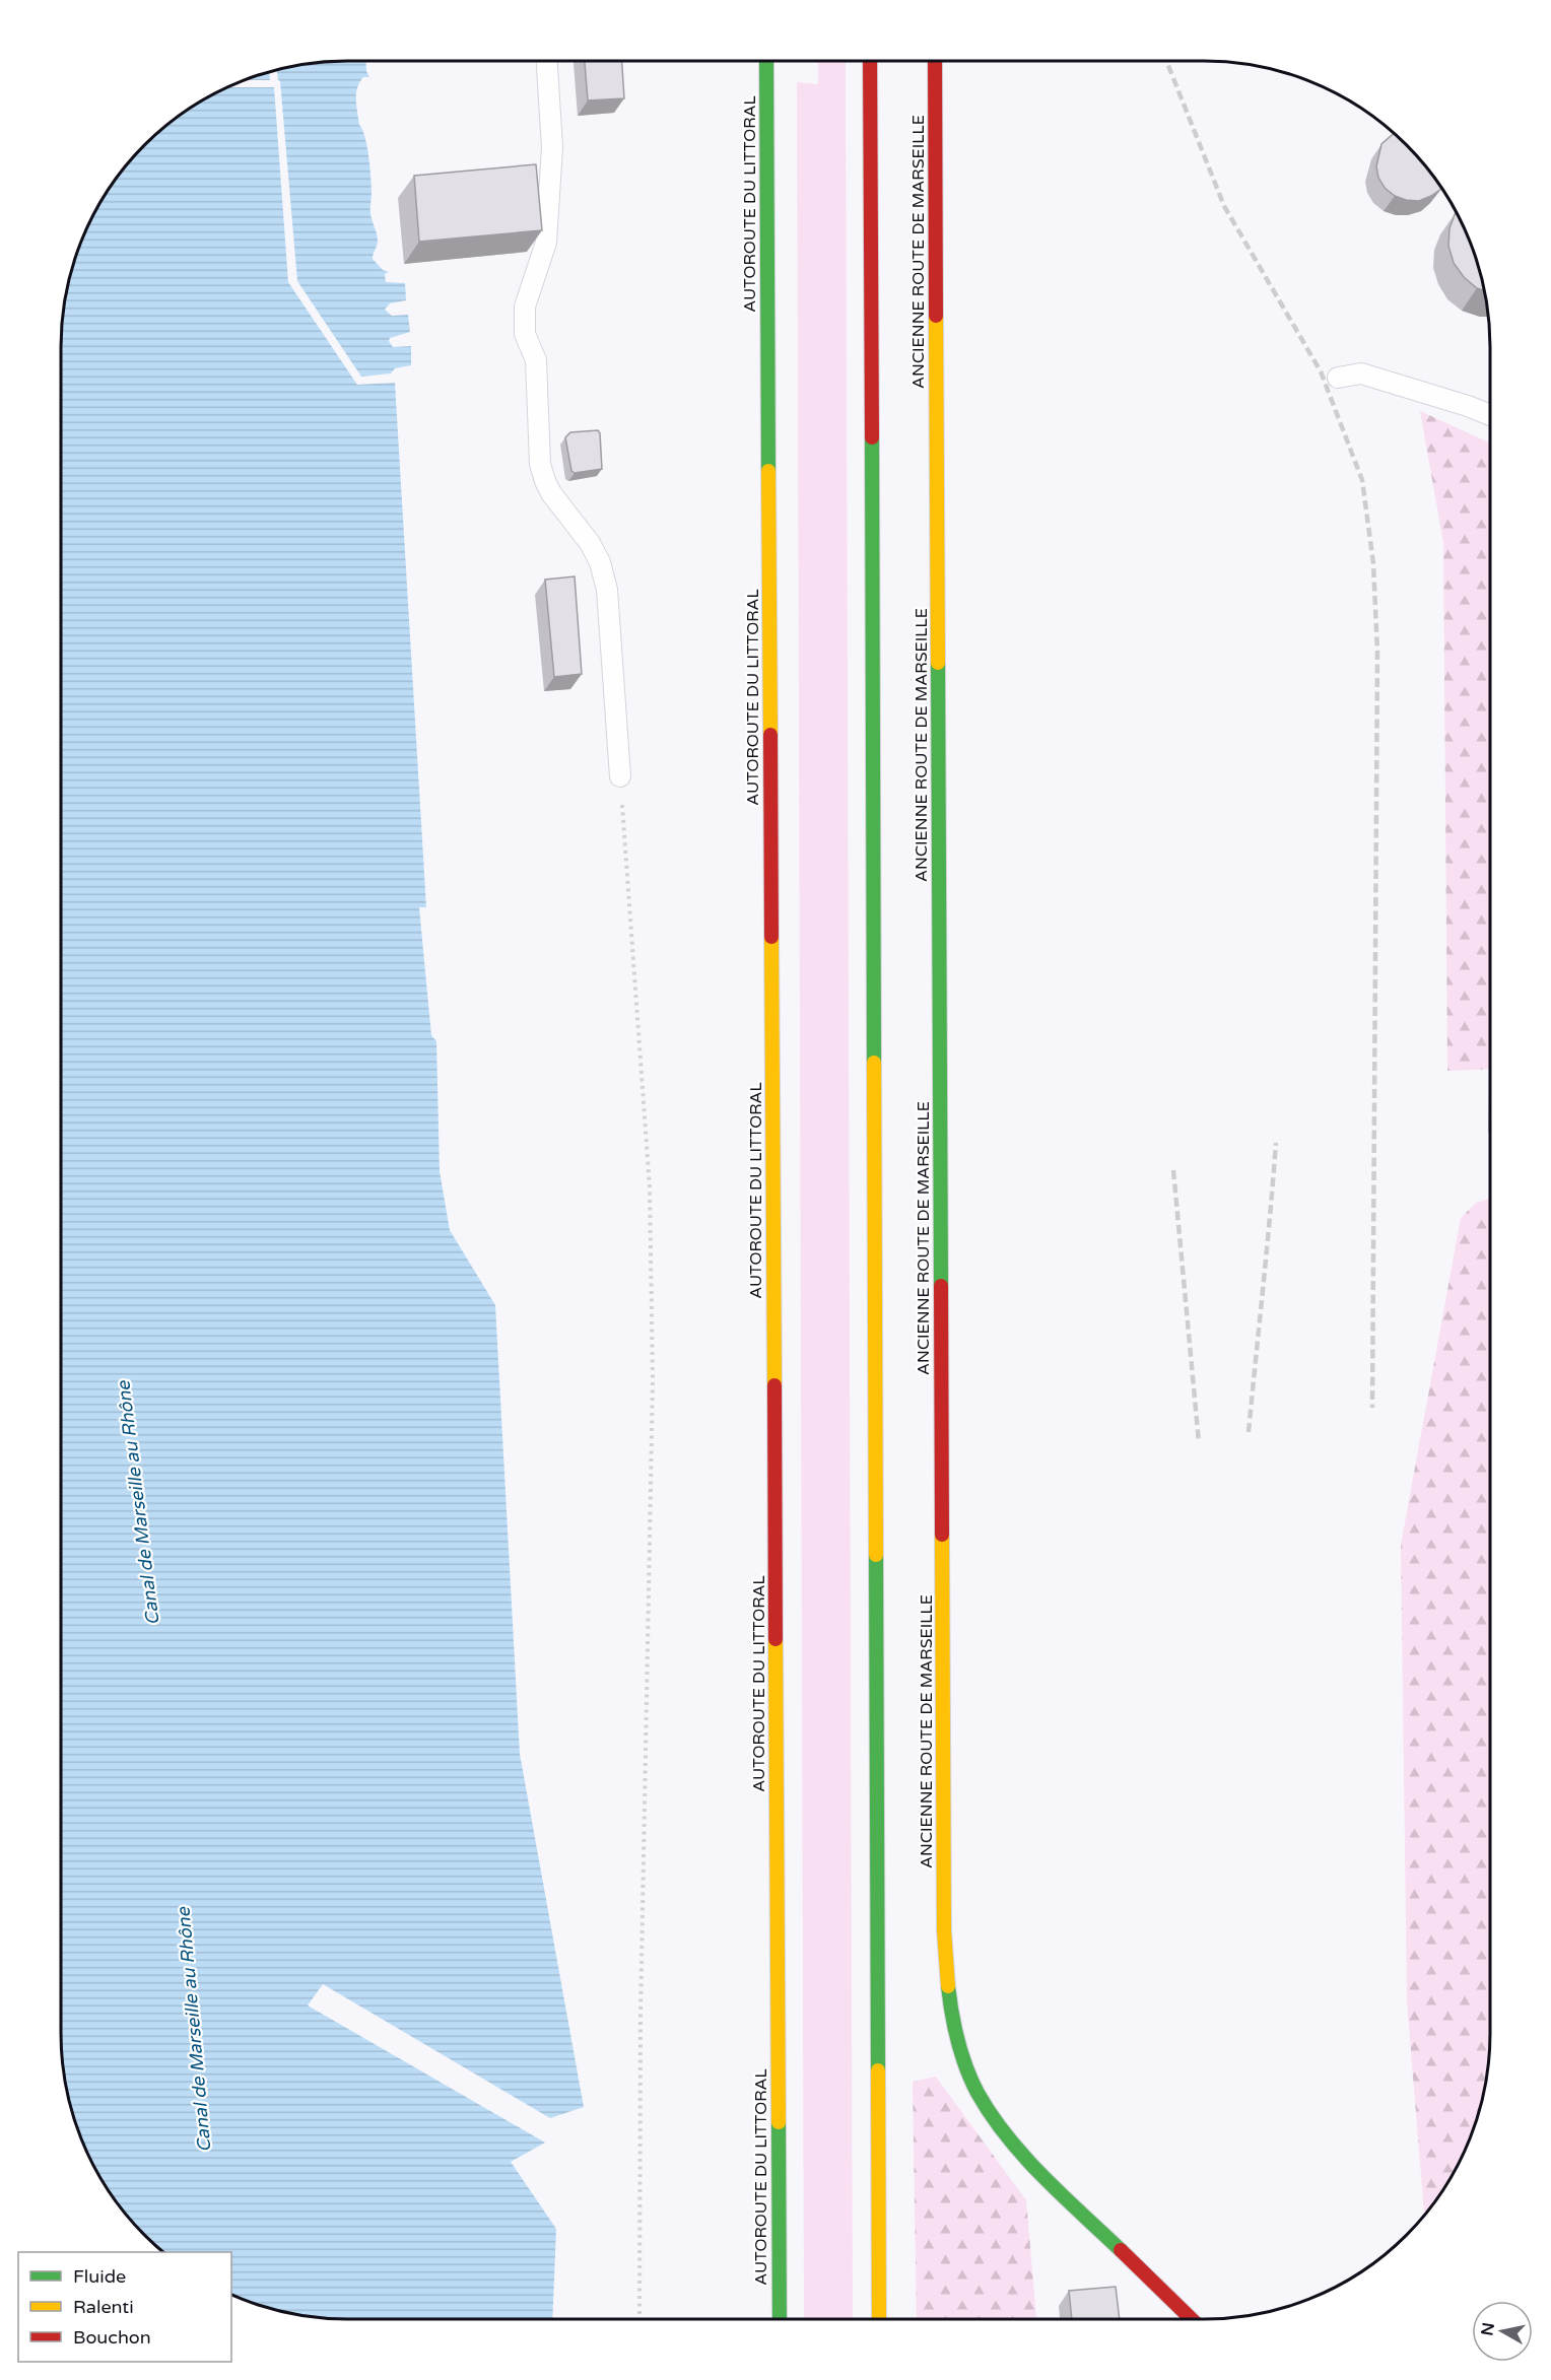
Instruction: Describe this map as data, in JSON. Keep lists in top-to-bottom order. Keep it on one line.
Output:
{"streets":{"main road":["AUTOROUTE DU LITTORAL","ANCIENNE ROUTE DE MARSEILLE"]},"water":["Canal de Marseille au Rhône"],"legend":["Fluide","Ralenti","Bouchon"],"north":"left"}
